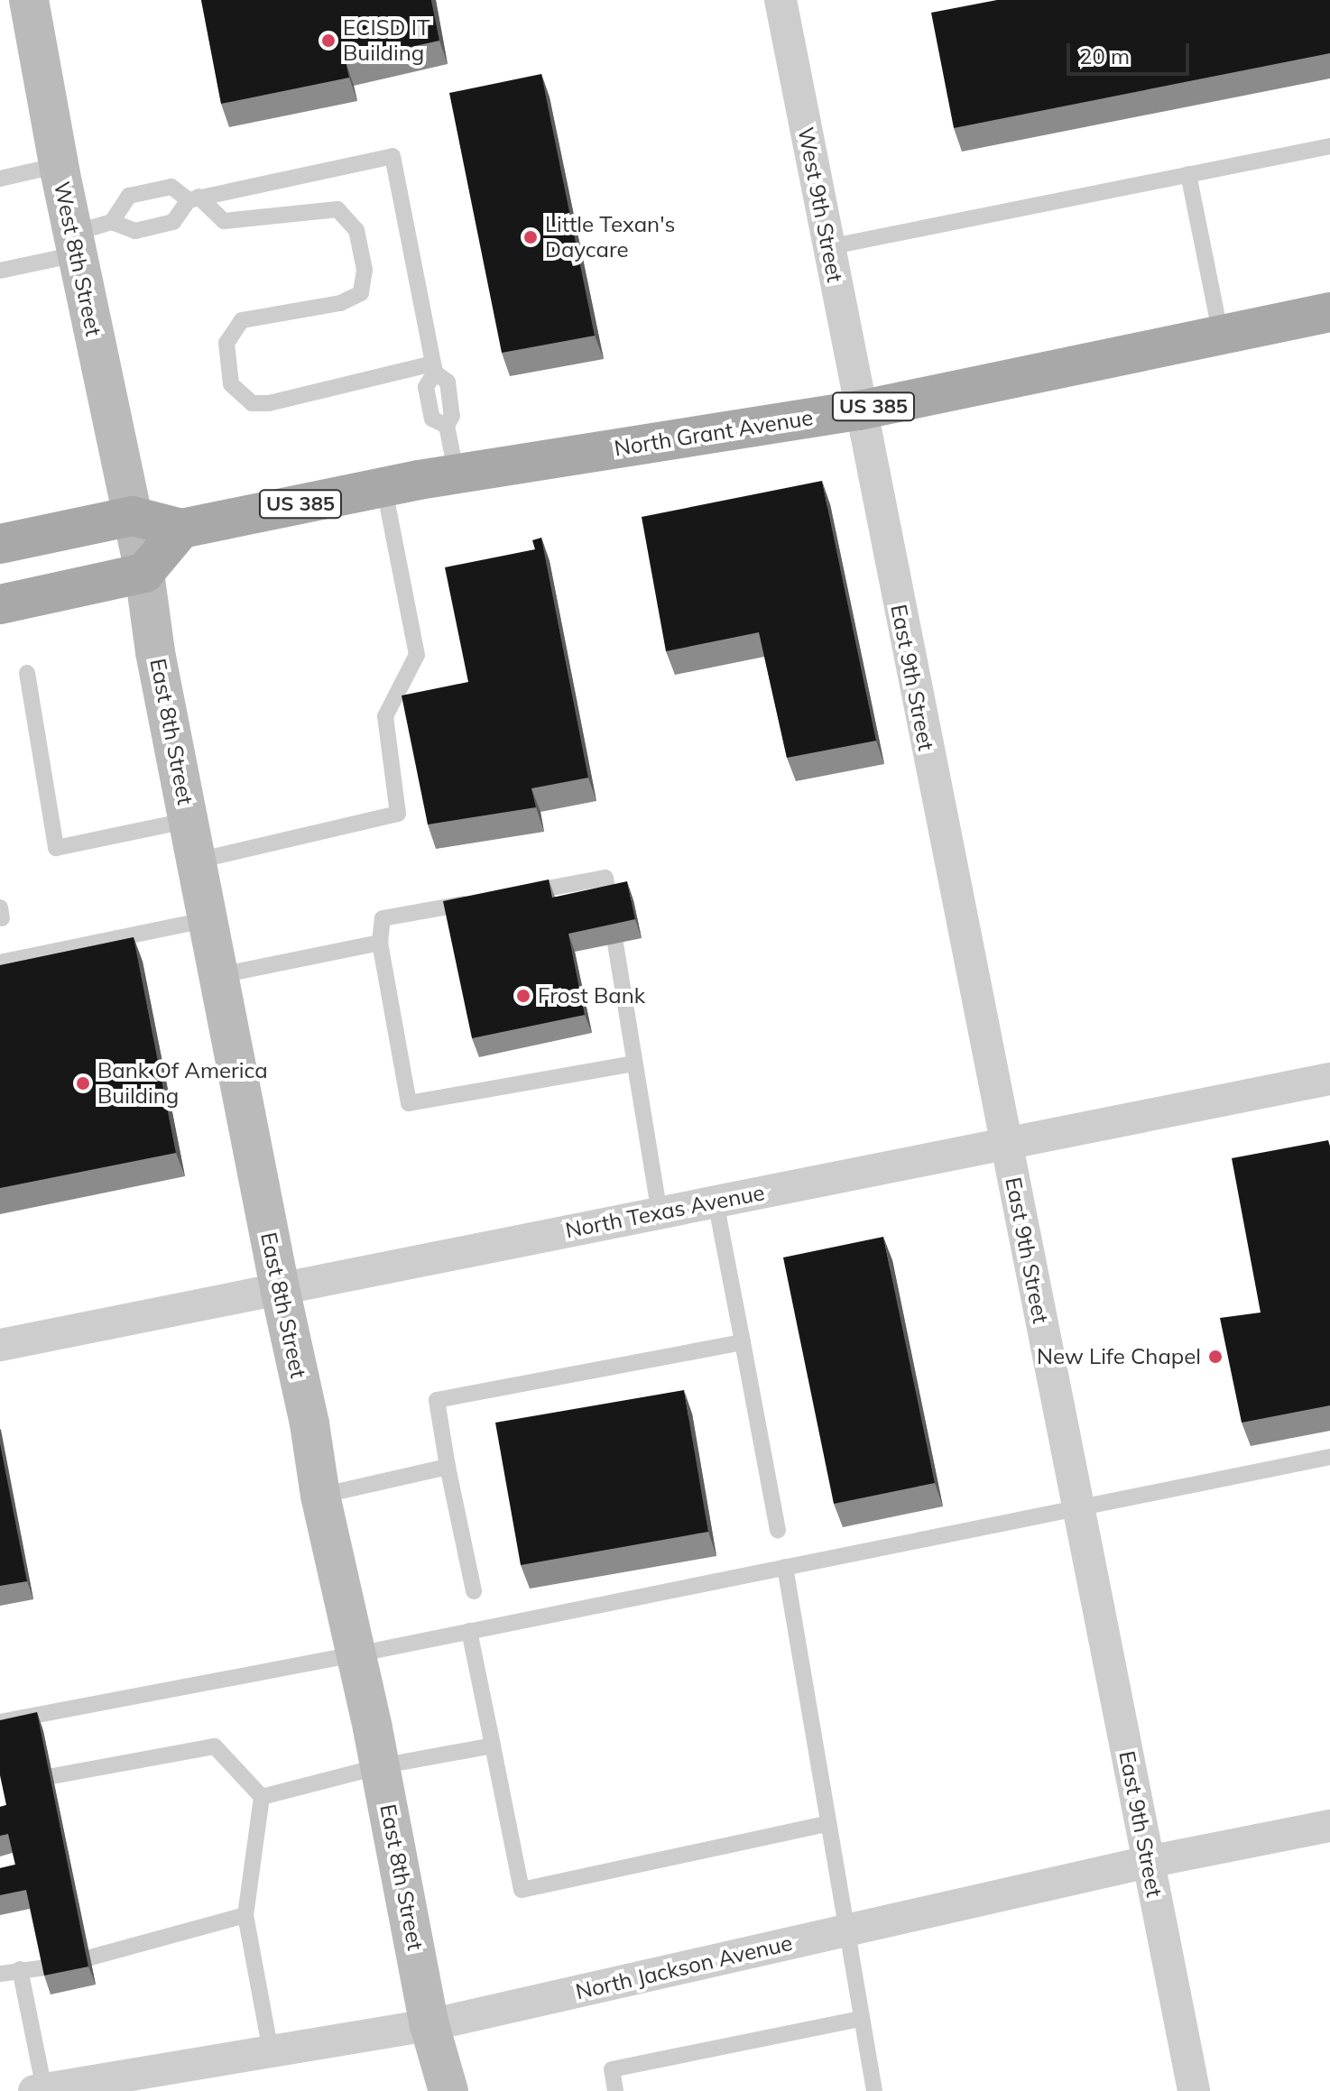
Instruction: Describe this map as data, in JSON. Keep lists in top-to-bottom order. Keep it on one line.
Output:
{"streets":{"main road":["West 8th Street","US 385","North Grant Avenue","East 8th Street"],"street":["West 9th Street","East 9th Street","North Texas Avenue","North Jackson Avenue"]},"crossings":[["West 9th Street","North Grant Avenue"],["West 9th Street","East 9th Street"],["West 8th Street","North Grant Avenue"],["West 8th Street","East 8th Street"],["North Grant Avenue","East 9th Street"],["North Grant Avenue","East 8th Street"],["East 9th Street","North Texas Avenue"],["East 9th Street","North Jackson Avenue"],["East 8th Street","North Texas Avenue"],["East 8th Street","North Jackson Avenue"]],"places":["ECISD IT Building","Little Texan's Daycare","Frost Bank","Bank Of America Building","New Life Chapel"],"scale_bar":"20 m"}
